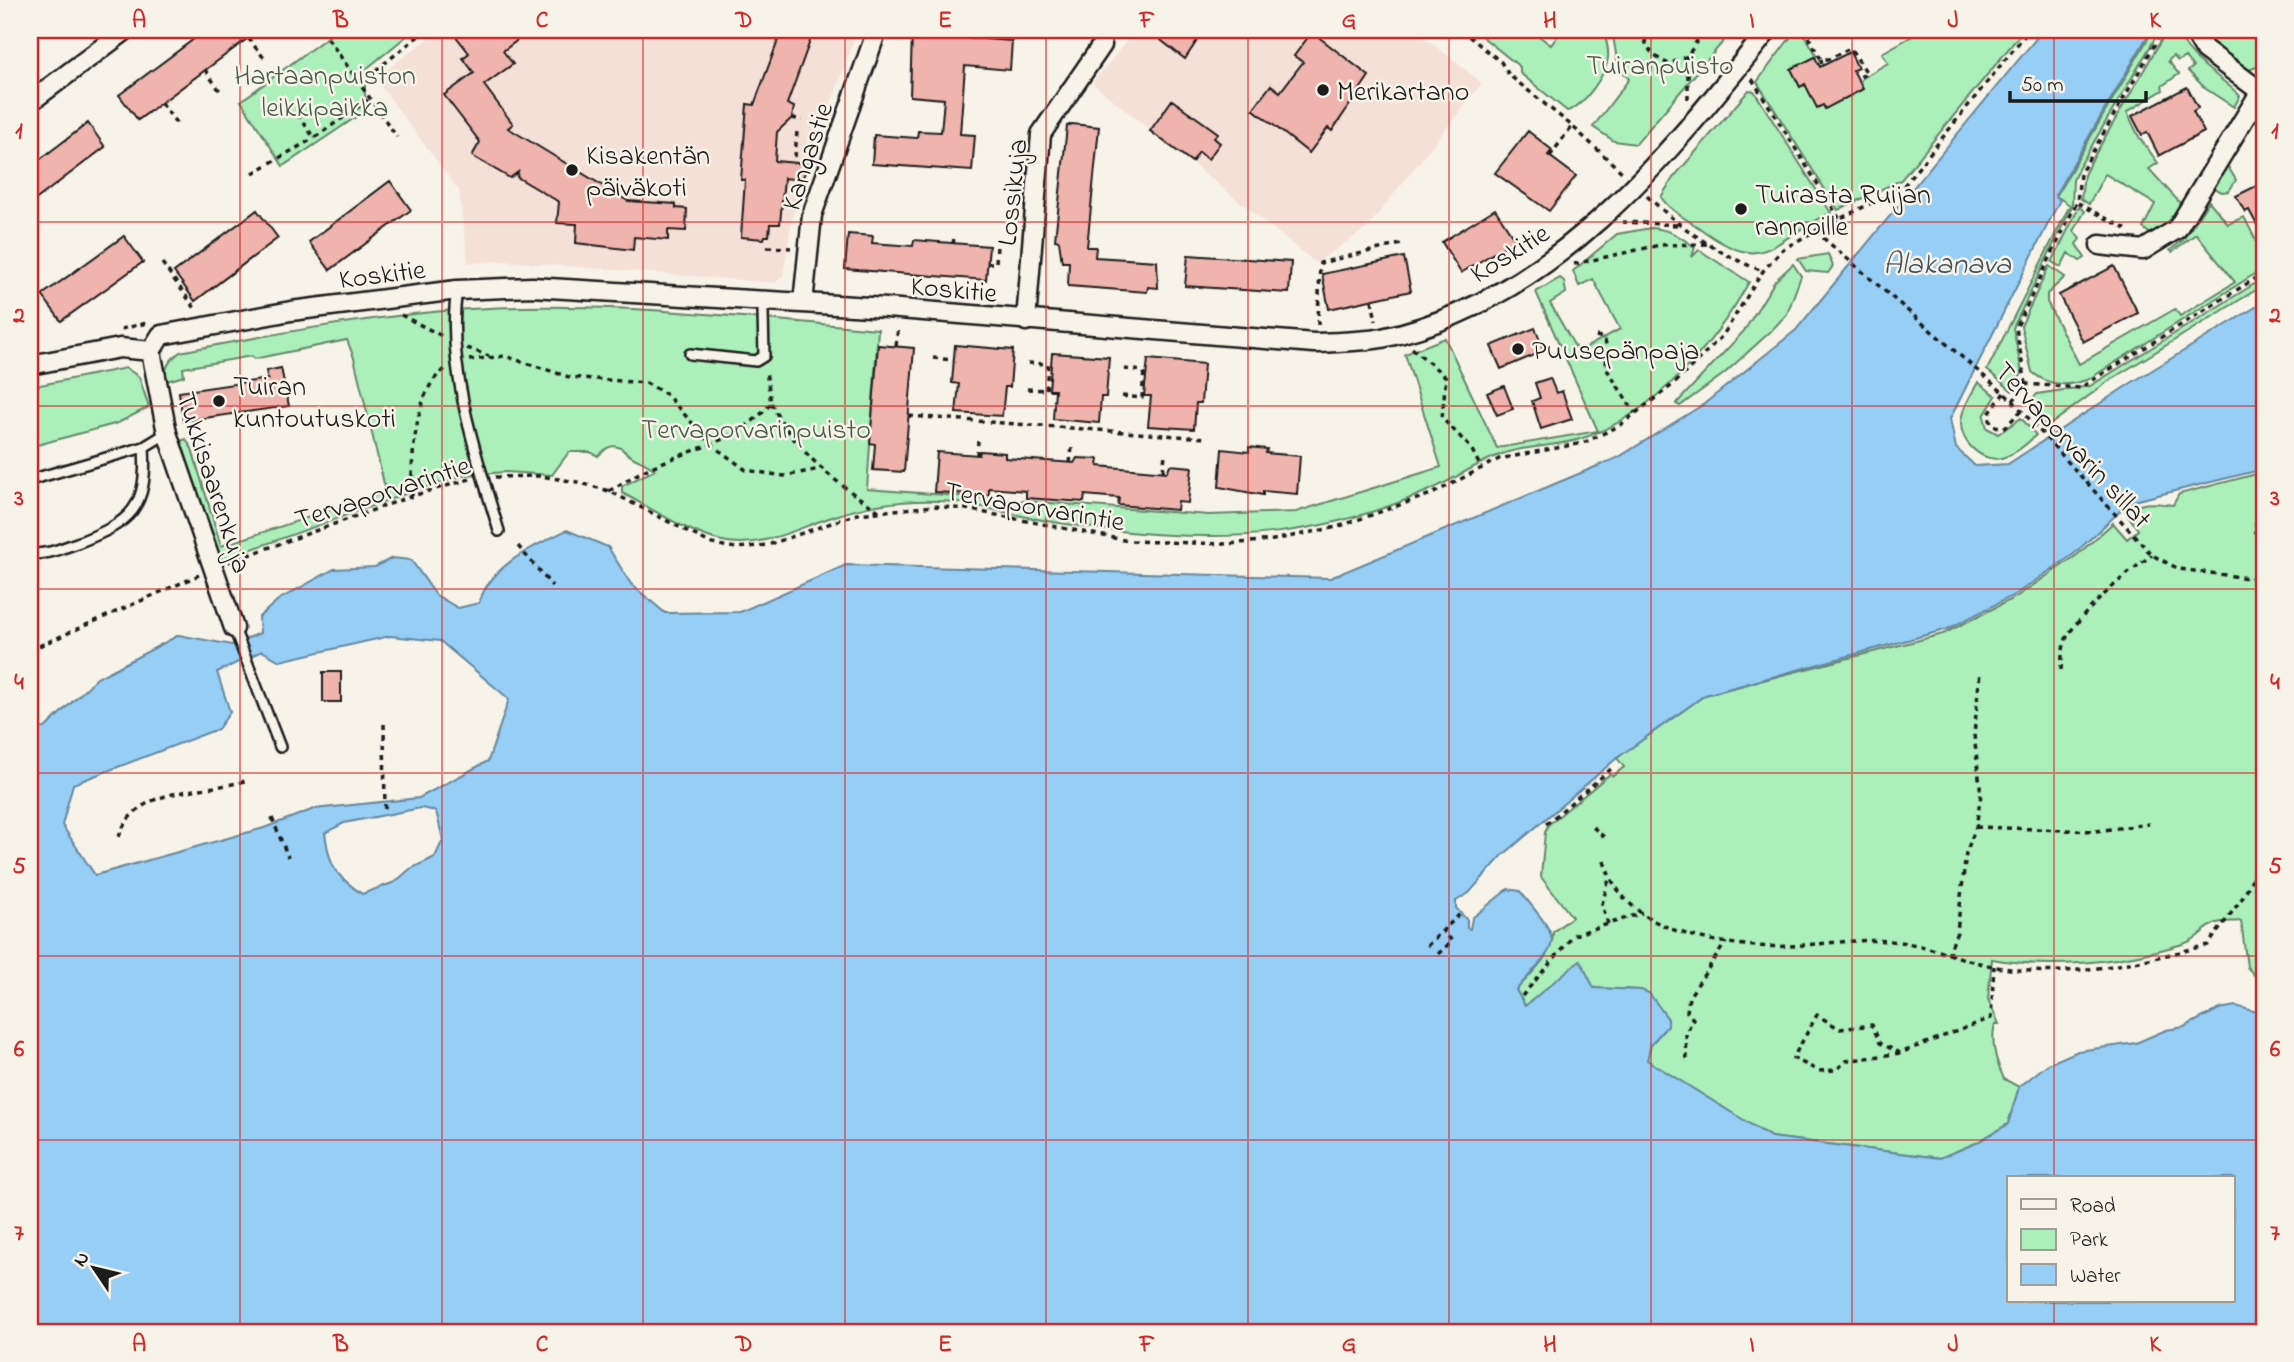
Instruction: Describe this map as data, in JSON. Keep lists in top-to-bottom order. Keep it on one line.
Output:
{"streets":{"street":["Kangastie","Lossikuja","Koskitie","Tukkisaarenkuja"],"path":["Tervaporvarin sillat","Tervaporvarintie"]},"crossings":[["Kangastie","Koskitie"],["Lossikuja","Koskitie"],["Koskitie","Tukkisaarenkuja"],["Tervaporvarin sillat","Tervaporvarintie"],["Tukkisaarenkuja","Tervaporvarintie"]],"water":["Alakanava"],"parks":["Tuiranpuisto","Hartaanpuiston leikkipaikka","Tervaporvarinpuisto"],"places":["Merikartano","Kisakentän päiväkoti","Tuirasta Ruijan rannoille","Puusepänpaja","Tuiran kuntoutuskoti"],"legend":["Road","Park","Water"],"scale_bar":"50 m","north":"top left","grid":{"columns":["A","B","C","D","E","F","G","H","I","J","K"],"rows":["1","2","3","4","5","6","7"]}}
